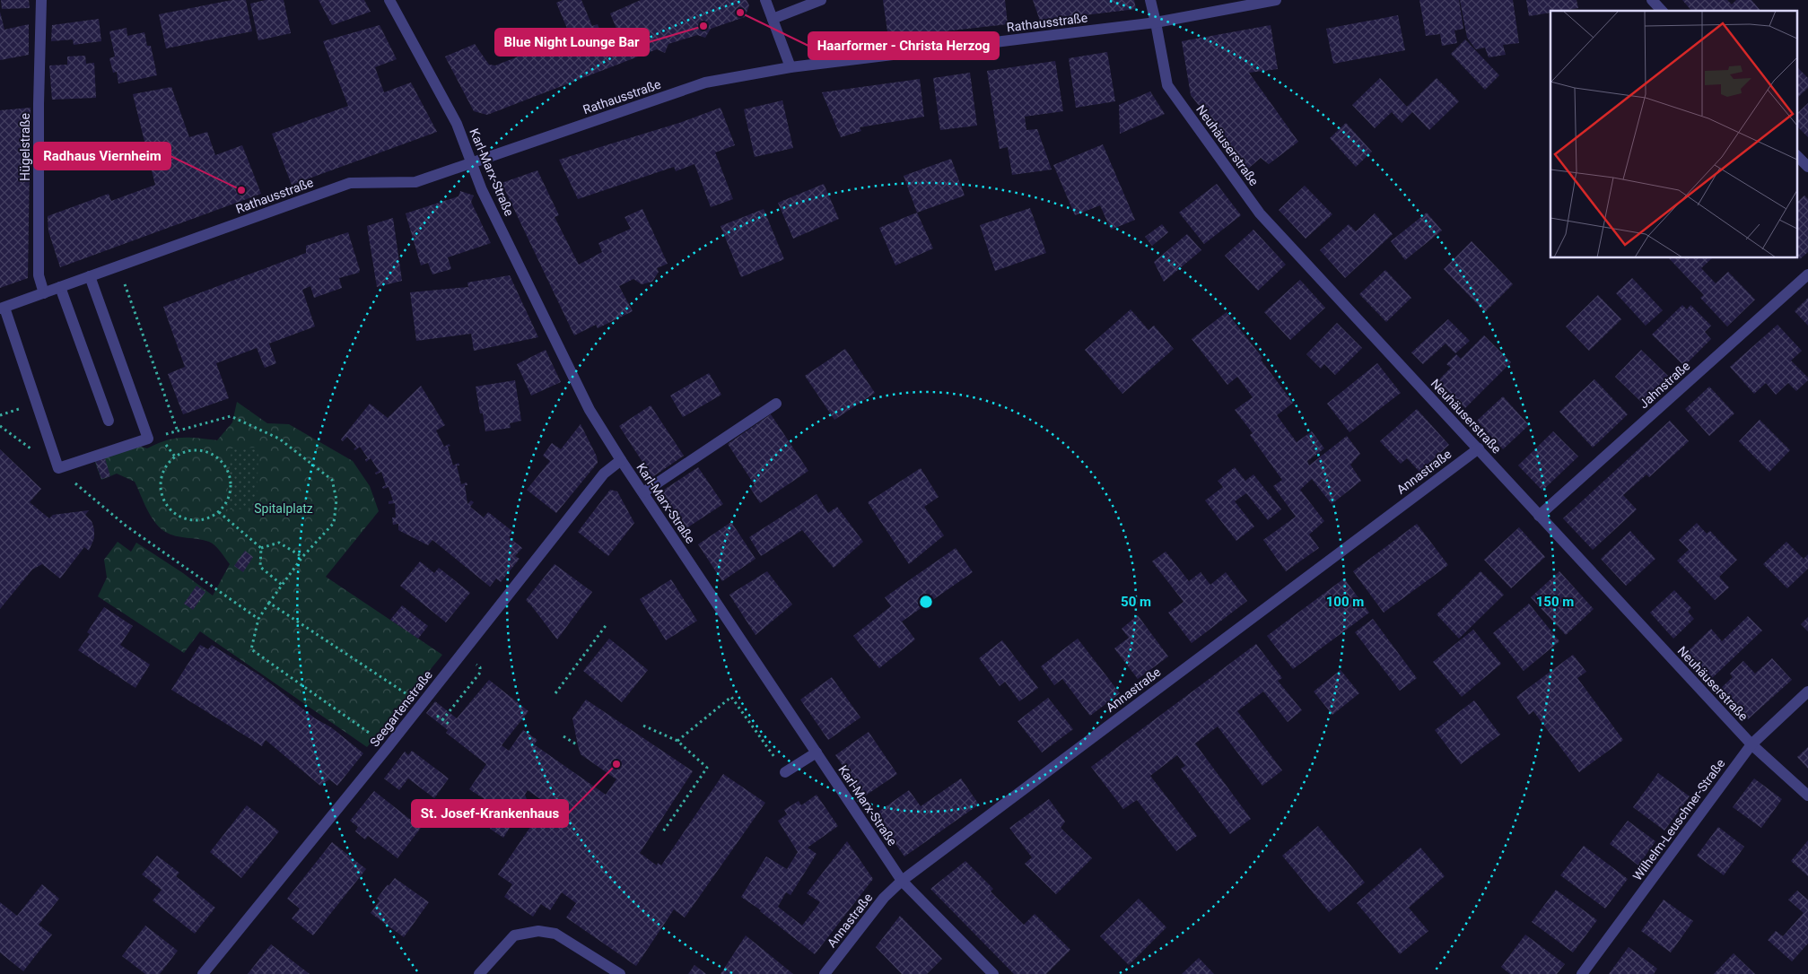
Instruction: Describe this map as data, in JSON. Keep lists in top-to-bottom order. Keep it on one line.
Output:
{"streets":{"street":["Rathausstraße","Neuhäuserstraße","Hügelstraße","Karl-Marx-Straße","Jahnstraße","Annastraße","Seegartenstraße","Wilhelm-Leuschner-Straße"]},"crossings":[["Rathausstraße","Neuhäuserstraße"],["Rathausstraße","Hügelstraße"],["Rathausstraße","Karl-Marx-Straße"],["Neuhäuserstraße","Jahnstraße"],["Neuhäuserstraße","Annastraße"],["Neuhäuserstraße","Wilhelm-Leuschner-Straße"],["Karl-Marx-Straße","Annastraße"],["Karl-Marx-Straße","Seegartenstraße"]],"parks":["Spitalplatz"],"places":["Haarformer - Christa Herzog","Blue Night Lounge Bar","Radhaus Viernheim","St. Josef-Krankenhaus"],"rings":["50 m","100 m","150 m"]}
